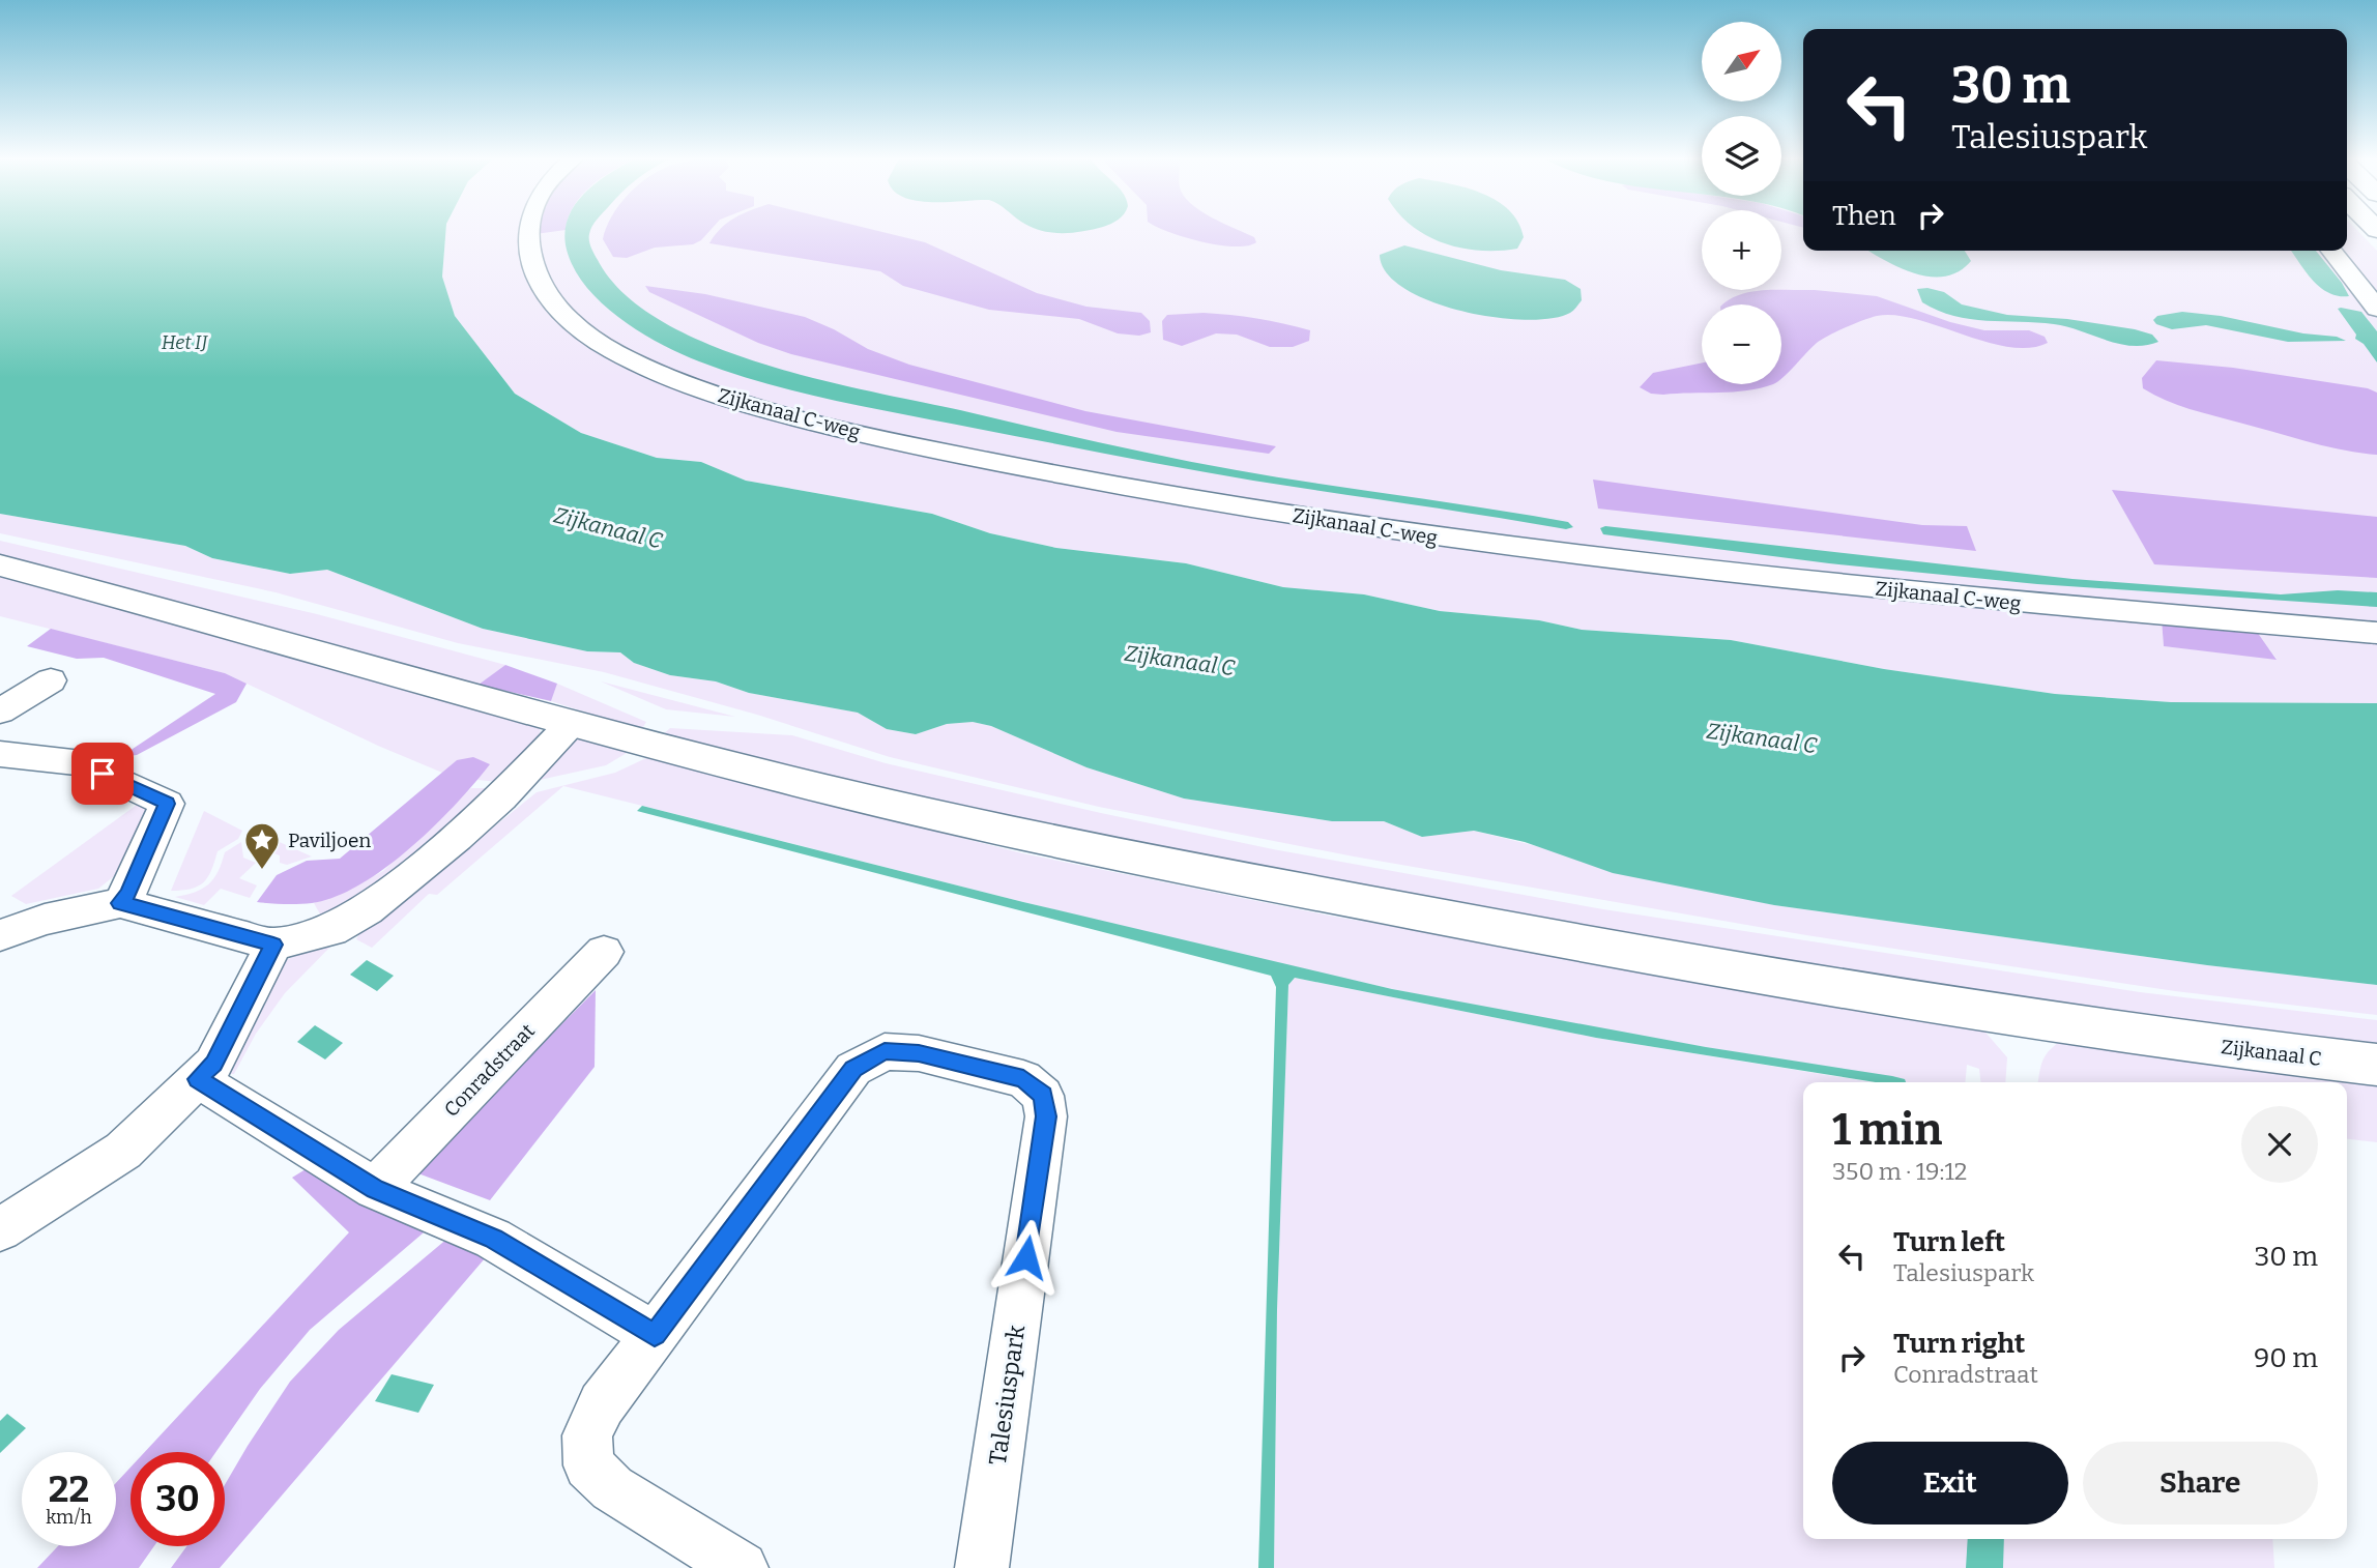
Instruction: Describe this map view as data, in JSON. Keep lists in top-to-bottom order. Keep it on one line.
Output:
{"streets":{"main road":["Zijkanaal C"],"street":["Zijkanaal C-weg","Conradstraat","Talesiuspark"]},"water":["Het IJ","Zijkanaal C"],"places":{"place":["Paviljoen"]},"north":"top right","page":{"map_buttons":["+","−"],"turn":["30 m","Talesiuspark"],"then":"Then","heading":["1 min","350 m · 19:12"],"list":[{"name":"Turn left","note":"Talesiuspark","value":"30 m"},{"name":"Turn right","note":"Conradstraat","value":"90 m"}],"buttons":["Exit","Share"],"speed":"22 km/h","limit":"30"}}
